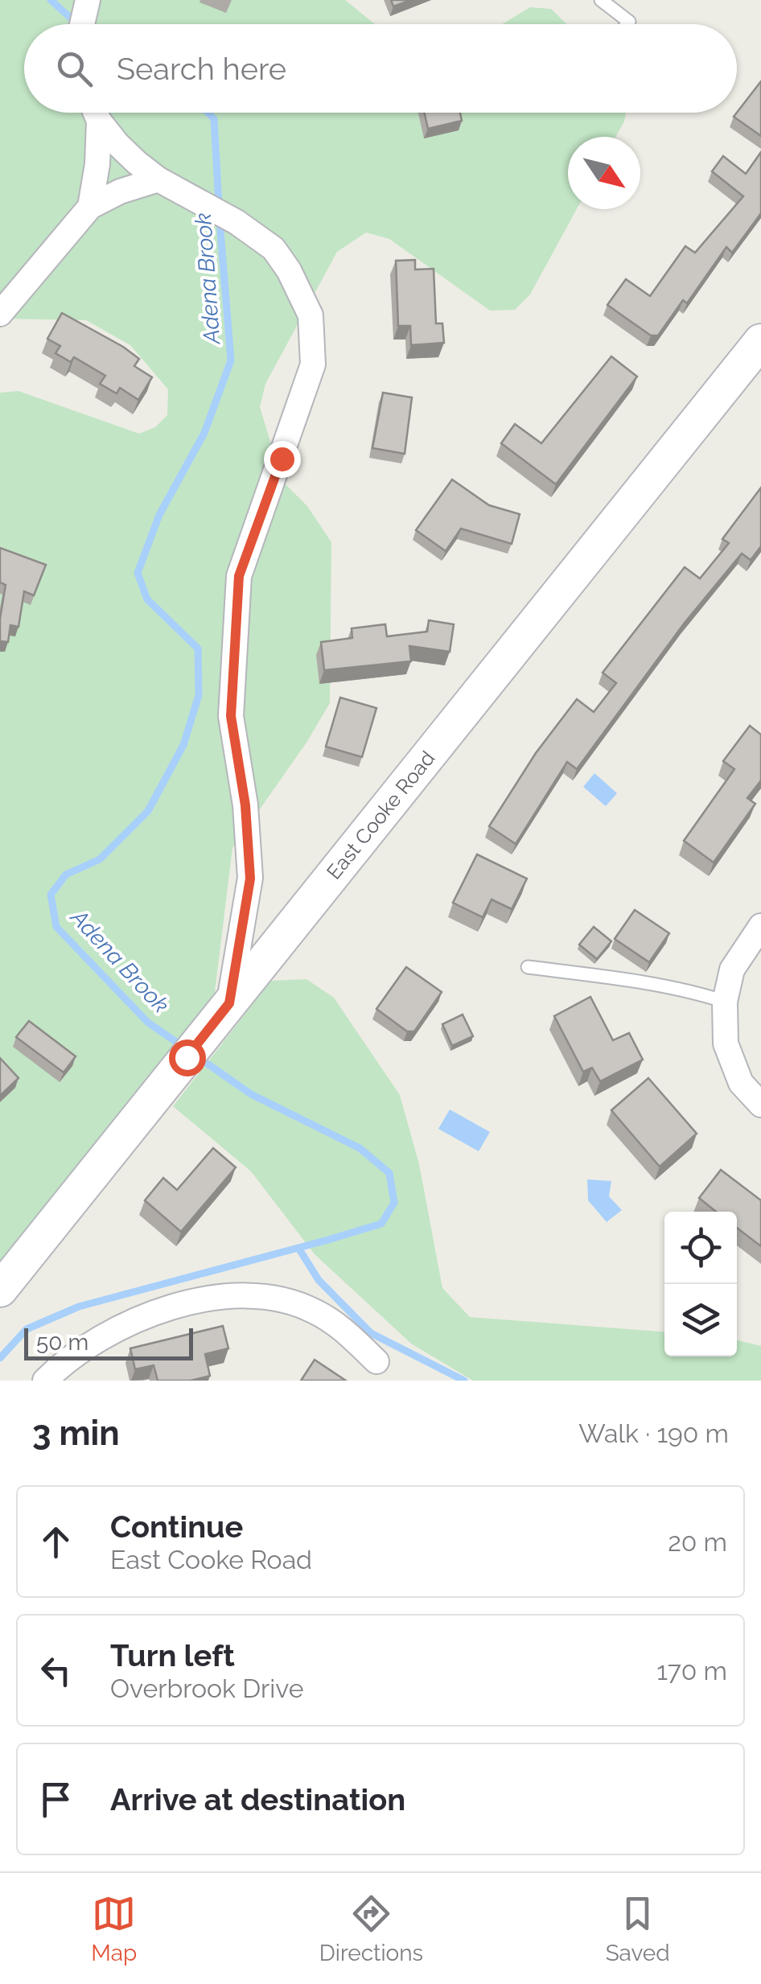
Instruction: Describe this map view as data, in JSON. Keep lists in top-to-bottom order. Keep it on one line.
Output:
{"streets":{"main road":["East Cooke Road"]},"water":["Adena Brook"],"scale_bar":"50 m","north":"bottom right","page":{"search":"Search here","scale":"50 m","heading":["3 min","Walk · 190 m"],"list":[["Continue","East Cooke Road","20 m"],["Turn left","Overbrook Drive","170 m"],"Arrive at destination"],"nav":["Map","Directions","Saved"]}}
